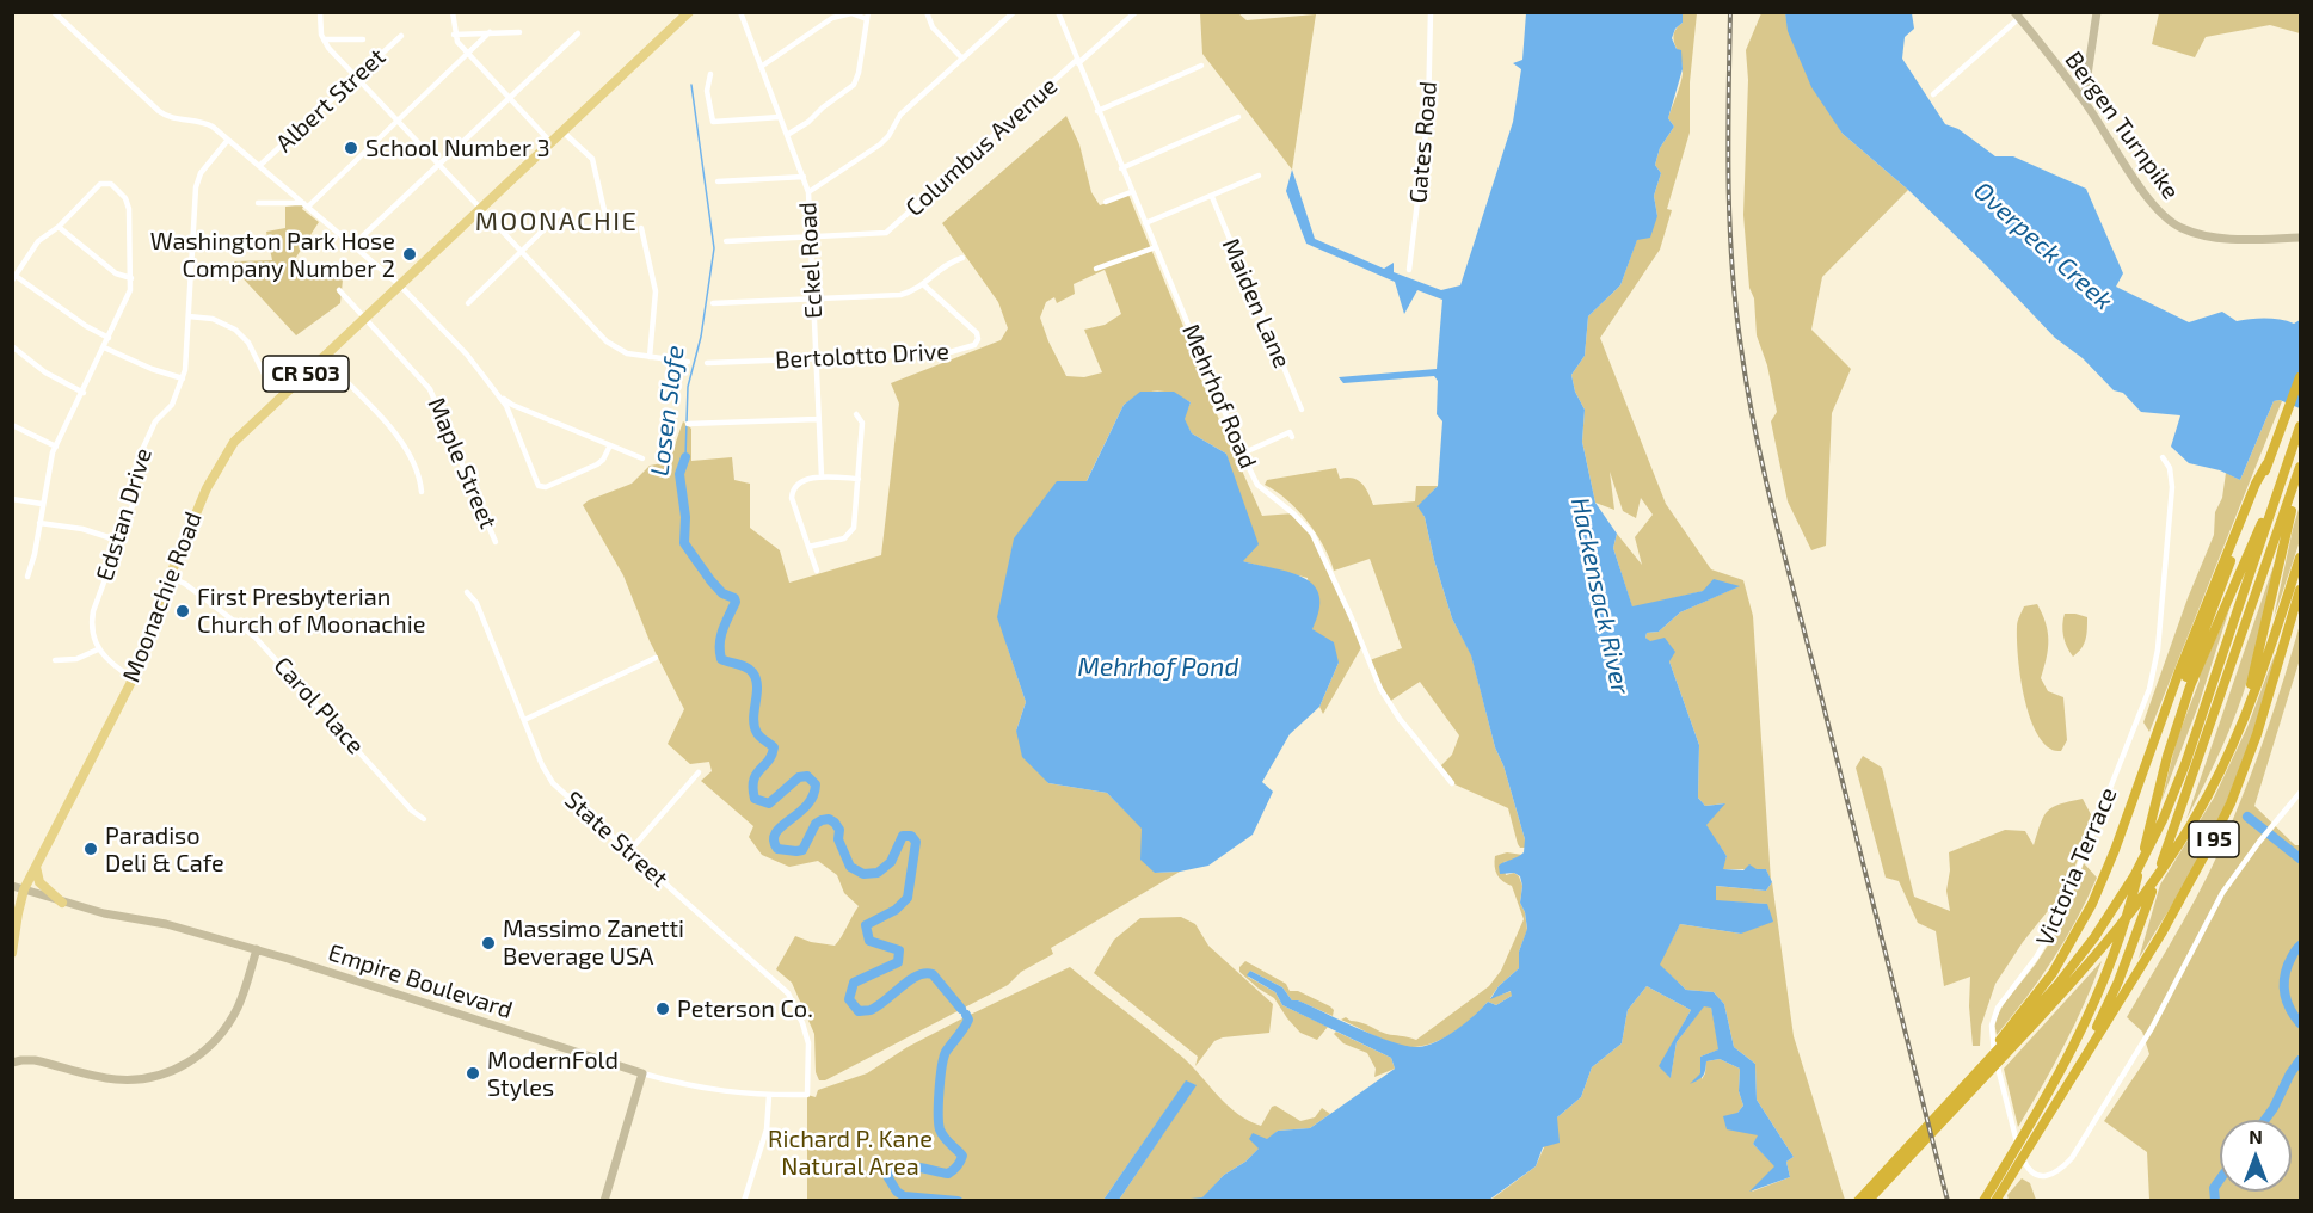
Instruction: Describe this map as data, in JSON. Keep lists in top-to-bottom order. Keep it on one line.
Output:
{"streets":{"highway":["I 95"],"main road":["Bergen Turnpike","CR 503","Moonachie Road","Empire Boulevard"],"street":["Albert Street","Gates Road","Columbus Avenue","Eckel Road","Maiden Lane","Bertolotto Drive","Mehrhof Road","Maple Street","Edstan Drive","Carol Place","State Street","Victoria Terrace"]},"crossings":[["Columbus Avenue","Eckel Road"],["Columbus Avenue","Mehrhof Road"],["Eckel Road","Bertolotto Drive"],["CR 503","Moonachie Road"],["CR 503","Empire Boulevard"],["Maple Street","Moonachie Road"],["Moonachie Road","Carol Place"],["Moonachie Road","Empire Boulevard"],["State Street","Empire Boulevard"]],"districts":["MOONACHIE"],"water":["Overpeck Creek","Losen Slofe","Hackensack River","Mehrhof Pond"],"parks":["Richard P. Kane Natural Area"],"places":["School Number 3","Washington Park Hose Company Number 2","First Presbyterian Church of Moonachie","Paradiso Deli & Cafe","Massimo Zanetti Beverage USA","Peterson Co.","ModernFold Styles"],"north":"top"}
